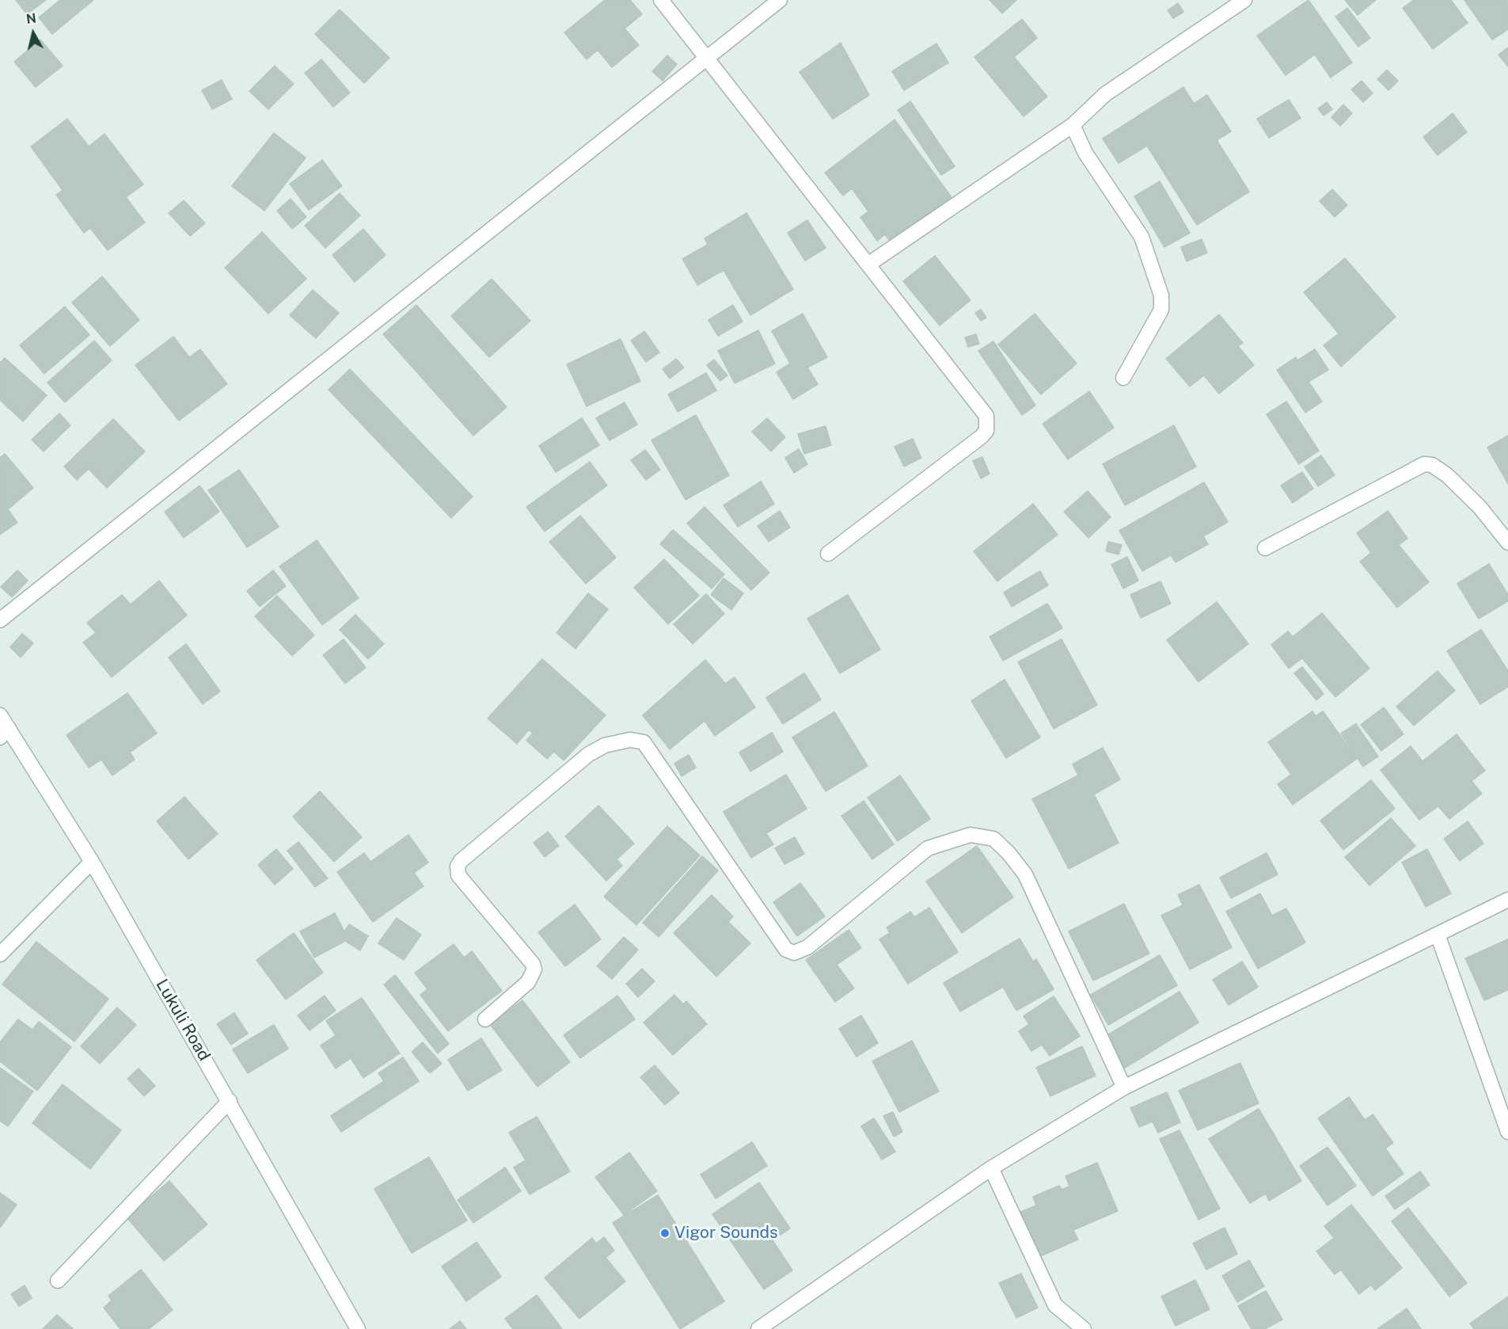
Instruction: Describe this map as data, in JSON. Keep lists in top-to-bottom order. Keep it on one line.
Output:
{"streets":{"street":["Lukuli Road"]},"places":["Vigor Sounds"],"north":"top"}
